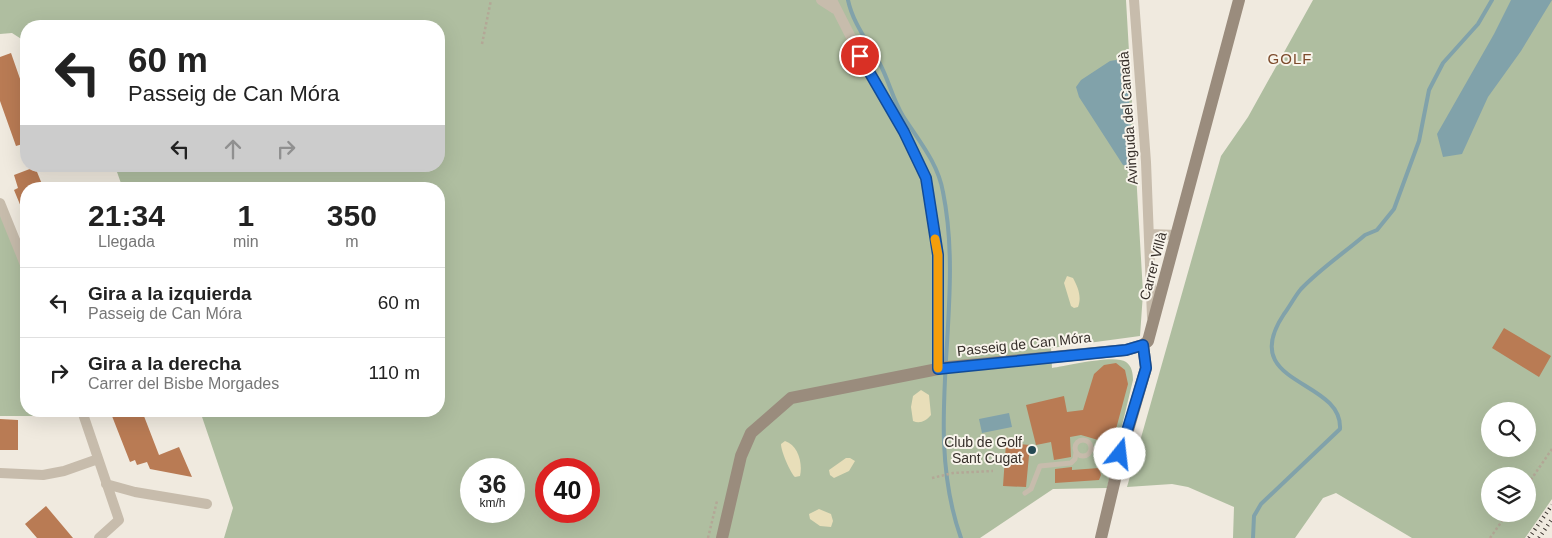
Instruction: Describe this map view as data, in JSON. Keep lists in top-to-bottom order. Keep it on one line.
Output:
{"streets":{"street":["Avinguda del Canadà","Carrer Villà","Passeig de Can Móra"]},"crossings":[["Avinguda del Canadà","Carrer Villà"],["Carrer Villà","Passeig de Can Móra"]],"districts":["GOLF"],"places":["Club de Golf Sant Cugat"],"page":{"turn":["60 m","Passeig de Can Móra"],"eta":["21:34","Llegada","1","min","350","m"],"list":[{"name":"Gira a la izquierda","note":"Passeig de Can Móra","value":"60 m"},{"name":"Gira a la derecha","note":"Carrer del Bisbe Morgades","value":"110 m"}],"speed":"36 km/h","limit":"40"}}
